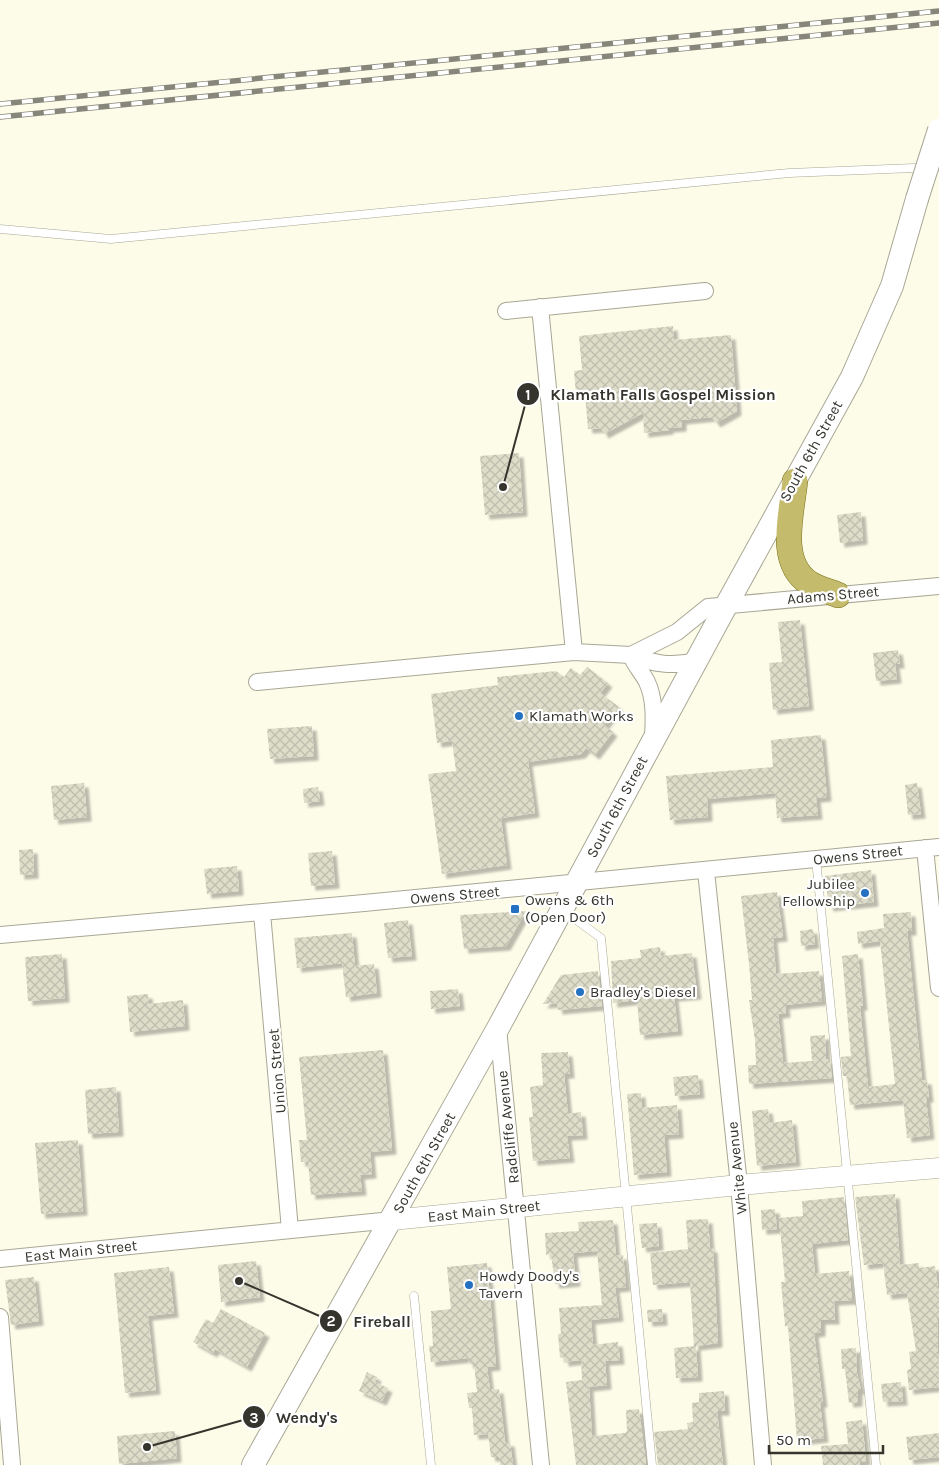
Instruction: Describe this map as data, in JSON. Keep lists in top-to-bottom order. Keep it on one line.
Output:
{"streets":{"main road":["South 6th Street"],"street":["Adams Street","Owens Street","Union Street","Radcliffe Avenue","White Avenue","East Main Street"]},"crossings":[["South 6th Street","Adams Street"],["South 6th Street","Owens Street"],["South 6th Street","Radcliffe Avenue"],["South 6th Street","East Main Street"],["Owens Street","Union Street"],["Owens Street","White Avenue"],["Union Street","East Main Street"],["Radcliffe Avenue","East Main Street"],["White Avenue","East Main Street"]],"places":{"other":["Klamath Falls Gospel Mission","Klamath Works","Jubilee Fellowship","Bradley's Diesel","Fireball","Howdy Doody's Tavern","Wendy's"],"transit":["Owens & 6th (Open Door)"]},"scale_bar":"50 m"}
